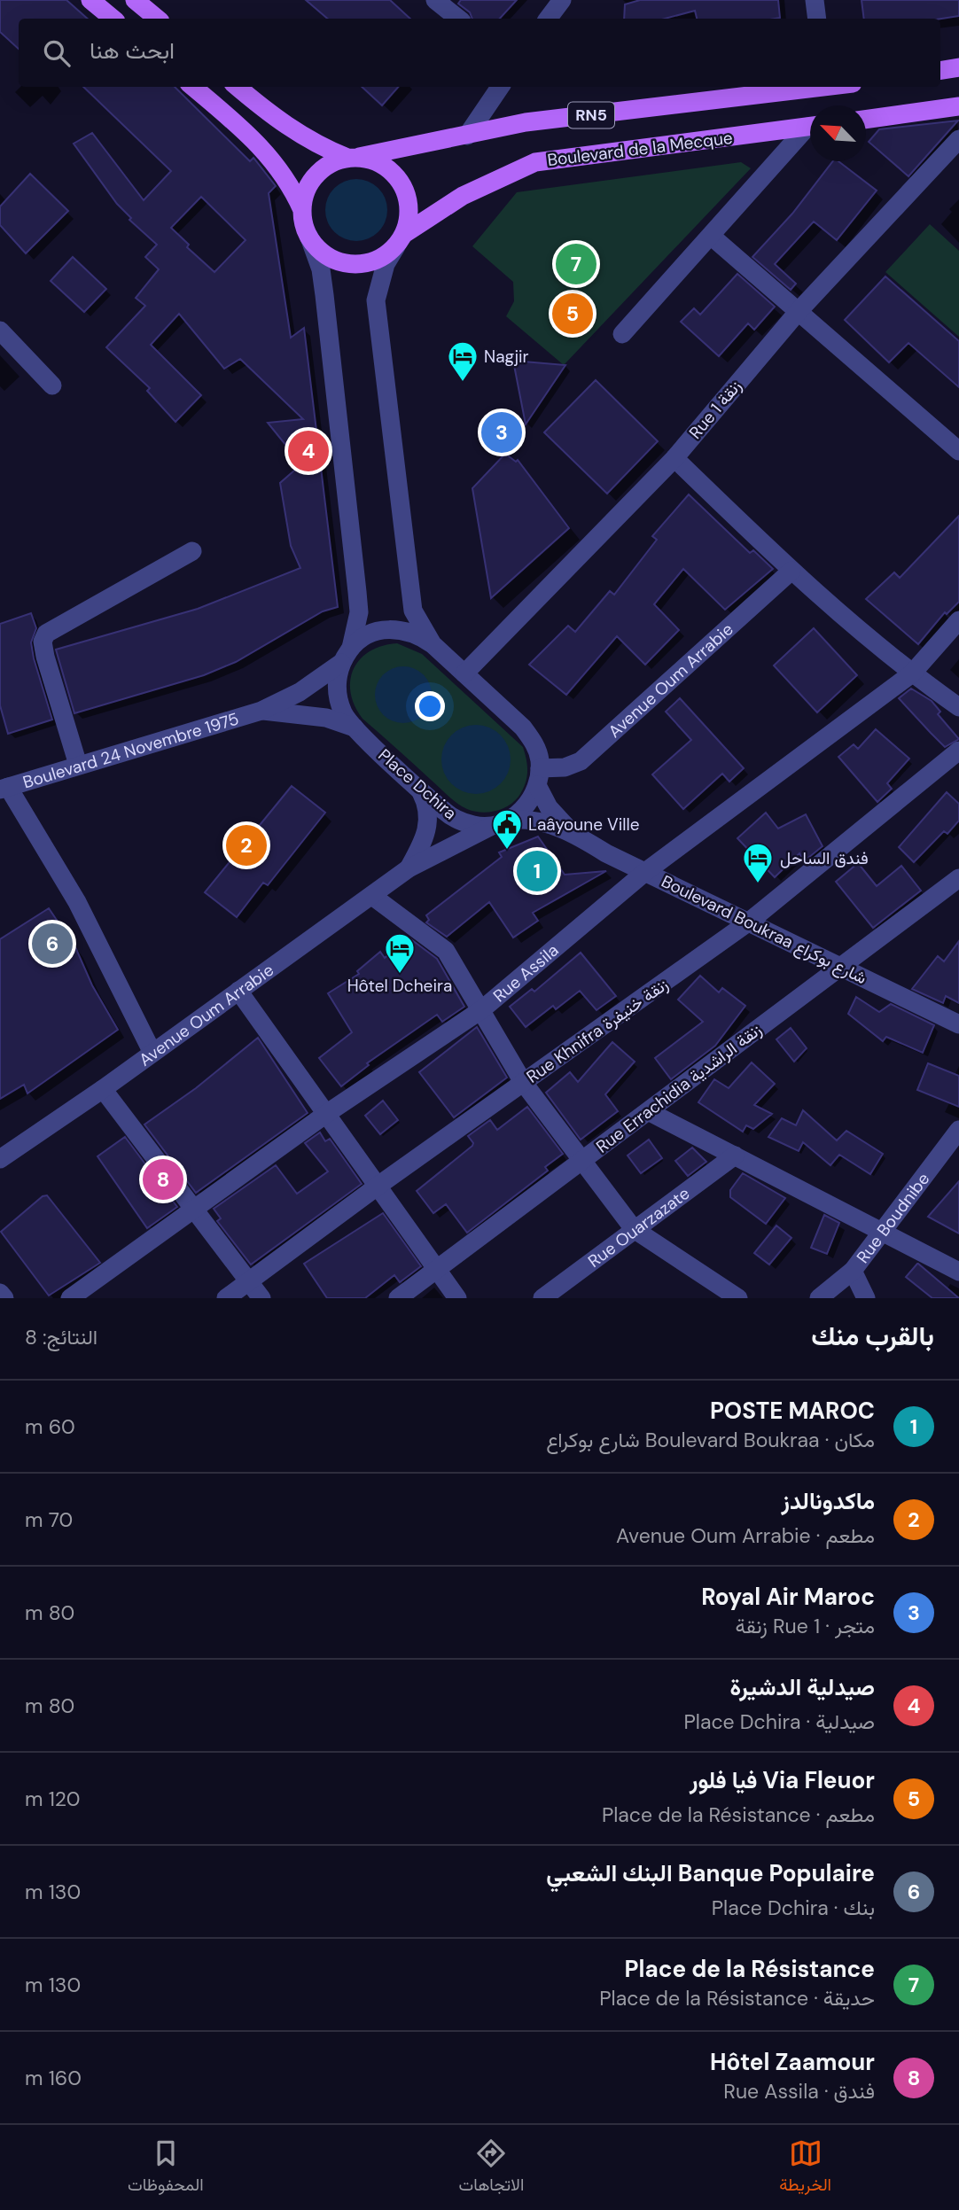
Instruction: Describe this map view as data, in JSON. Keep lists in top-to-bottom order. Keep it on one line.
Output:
{"streets":{"main road":["RN5","Boulevard de la Mecque"],"street":["Rue 1 زنقة","Avenue Oum Arrabie","Boulevard 24 Novembre 1975","Place Dchira","Boulevard Boukraa شارع بوكراع","Rue Assila","Rue Khnifra زنقة خنيفرة","Rue Errachidia زنقة الراشدية","Rue Boudnibe","Rue Ouarzazate"]},"crossings":[["RN5","Boulevard de la Mecque"],["RN5","Place Dchira"],["Boulevard de la Mecque","Place Dchira"],["Avenue Oum Arrabie","Place Dchira"],["Avenue Oum Arrabie","Boulevard Boukraa شارع بوكراع"],["Boulevard 24 Novembre 1975","Place Dchira"],["Place Dchira","Boulevard Boukraa شارع بوكراع"],["Boulevard Boukraa شارع بوكراع","Rue Assila"],["Boulevard Boukraa شارع بوكراع","Rue Khnifra زنقة خنيفرة"],["Boulevard Boukraa شارع بوكراع","Rue Errachidia زنقة الراشدية"]],"places":{"hotel":["Nagjir","فندق الساحل","Hôtel Dcheira"],"public building":["Laâyoune Ville"]},"north":"top left","page":{"search":"ابحث هنا","pins":["7","5","3","4","2","1","6","8"],"heading":["بالقرب منك","النتائج: 8"],"list":[{"mark":"1","name":"POSTE MAROC","note":"مكان · Boulevard Boukraa شارع بوكراع","value":"60 m"},{"mark":"2","name":"ماكدونالدز","note":"مطعم · Avenue Oum Arrabie","value":"70 m"},{"mark":"3","name":"Royal Air Maroc","note":"متجر · Rue 1 زنقة","value":"80 m"},{"mark":"4","name":"صيدلية الدشيرة","note":"صيدلية · Place Dchira","value":"80 m"},{"mark":"5","name":"Via Fleuor فيا فلور","note":"مطعم · Place de la Résistance","value":"120 m"},{"mark":"6","name":"Banque Populaire البنك الشعبي","note":"بنك · Place Dchira","value":"130 m"},{"mark":"7","name":"Place de la Résistance","note":"حديقة · Place de la Résistance","value":"130 m"},{"mark":"8","name":"Hôtel Zaamour","note":"فندق · Rue Assila","value":"160 m"}],"nav":["الخريطة","الاتجاهات","المحفوظات"]}}
